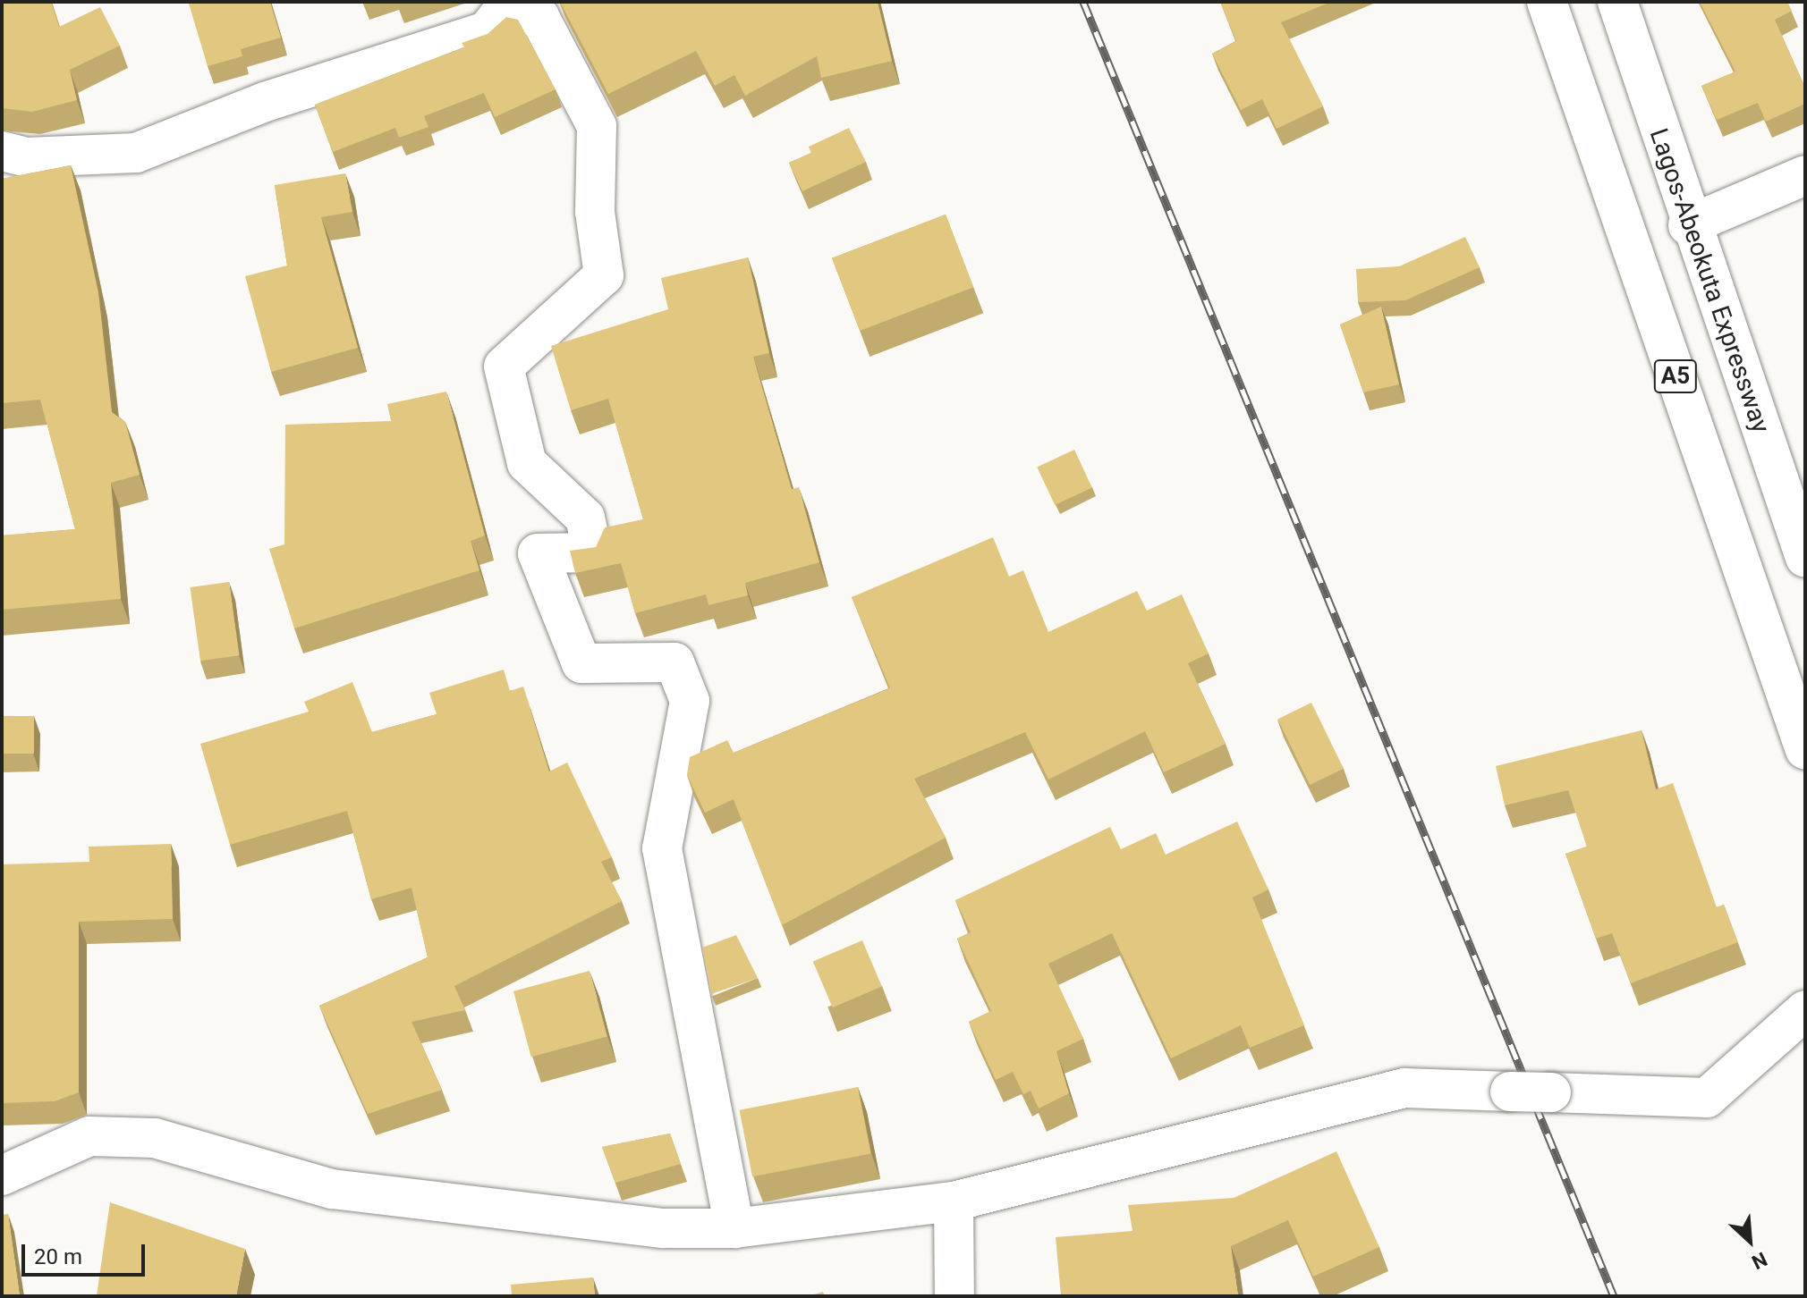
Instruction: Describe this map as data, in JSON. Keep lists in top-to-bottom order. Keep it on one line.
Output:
{"streets":{"main road":["Lagos-Abeokuta Expressway","A5"]},"scale_bar":"20 m","north":"bottom right"}
